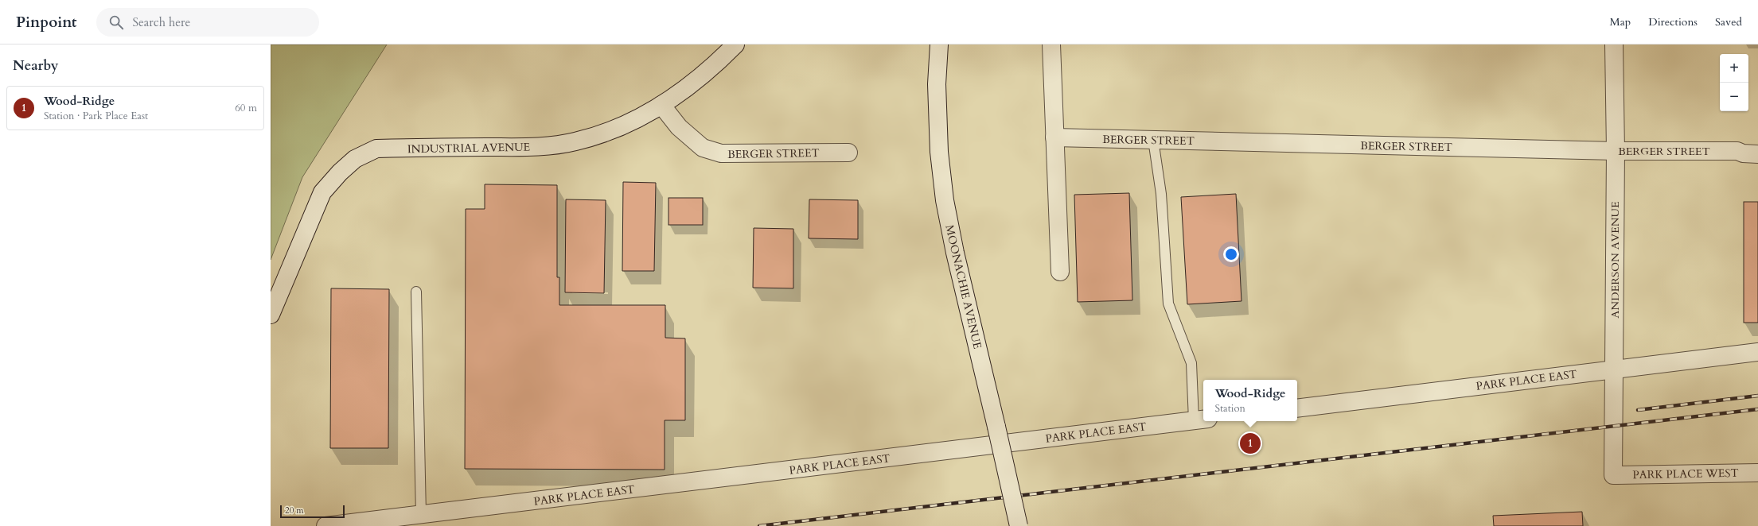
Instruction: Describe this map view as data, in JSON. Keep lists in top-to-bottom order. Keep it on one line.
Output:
{"streets":{"street":["BERGER STREET","INDUSTRIAL AVENUE","ANDERSON AVENUE","MOONACHIE AVENUE","PARK PLACE EAST","PARK PLACE WEST"]},"crossings":[["BERGER STREET","INDUSTRIAL AVENUE"],["BERGER STREET","ANDERSON AVENUE"],["ANDERSON AVENUE","PARK PLACE EAST"],["ANDERSON AVENUE","PARK PLACE WEST"]],"scale_bar":"20 m","page":{"header":"Pinpoint","search":"Search here","nav":["Map","Directions","Saved"],"heading":"Nearby","map_buttons":["+","−"],"list":[{"mark":"1","name":"Wood-Ridge","note":"Station · Park Place East","value":"60 m"}],"popup":["Wood-Ridge","Station"],"pins":"1","scale":"20 m"}}
